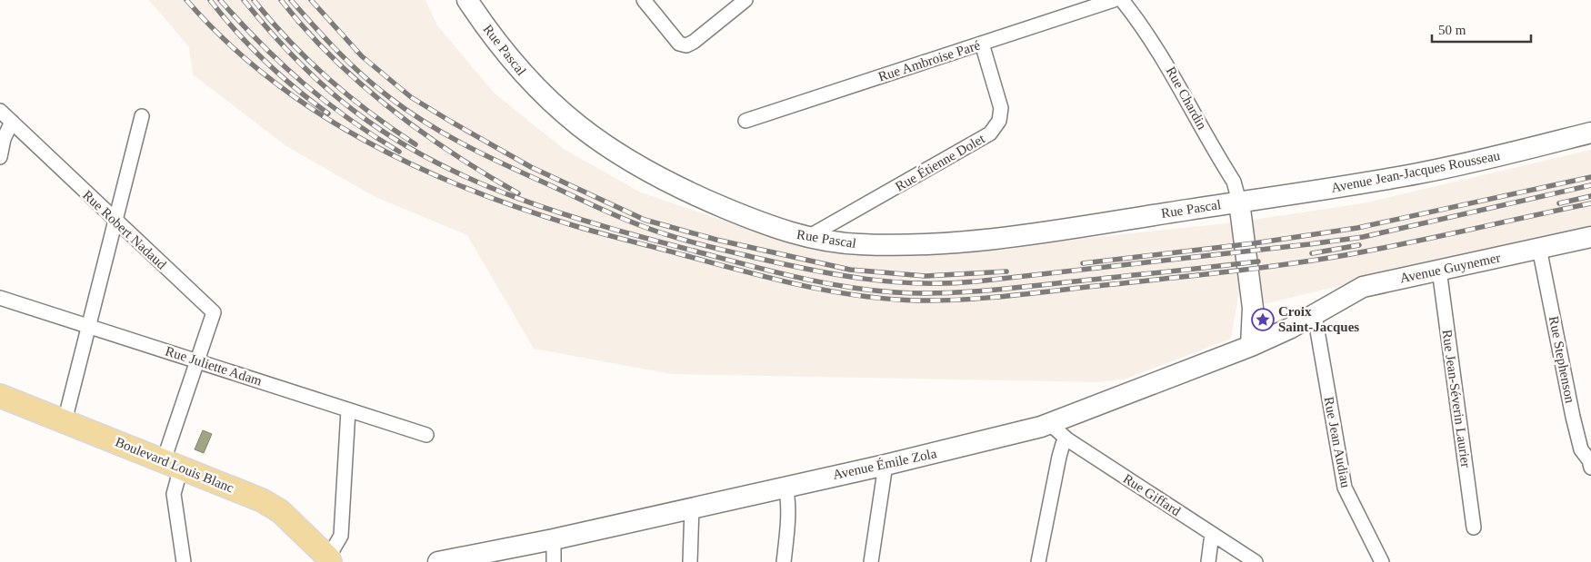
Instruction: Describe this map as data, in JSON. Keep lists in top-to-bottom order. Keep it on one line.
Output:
{"streets":{"main road":["Rue Pascal","Avenue Jean-Jacques Rousseau","Avenue Guynemer","Avenue Émile Zola","Boulevard Louis Blanc"],"street":["Rue Ambroise Paré","Rue Chardin","Rue Étienne Dolet","Rue Robert Nadaud","Rue Stephenson","Rue Juliette Adam","Rue Jean-Séverin Laurier","Rue Jean Audiau","Rue Giffard"]},"crossings":[["Rue Pascal","Rue Chardin"],["Rue Pascal","Rue Étienne Dolet"],["Rue Pascal","Avenue Jean-Jacques Rousseau"],["Rue Ambroise Paré","Rue Étienne Dolet"],["Rue Chardin","Avenue Jean-Jacques Rousseau"],["Rue Robert Nadaud","Rue Juliette Adam"],["Avenue Guynemer","Rue Stephenson"],["Avenue Guynemer","Rue Jean-Séverin Laurier"],["Avenue Guynemer","Rue Jean Audiau"],["Avenue Guynemer","Avenue Émile Zola"],["Rue Jean Audiau","Avenue Émile Zola"],["Avenue Émile Zola","Rue Giffard"]],"places":{"place":["Croix Saint-Jacques"]},"scale_bar":"50 m"}
